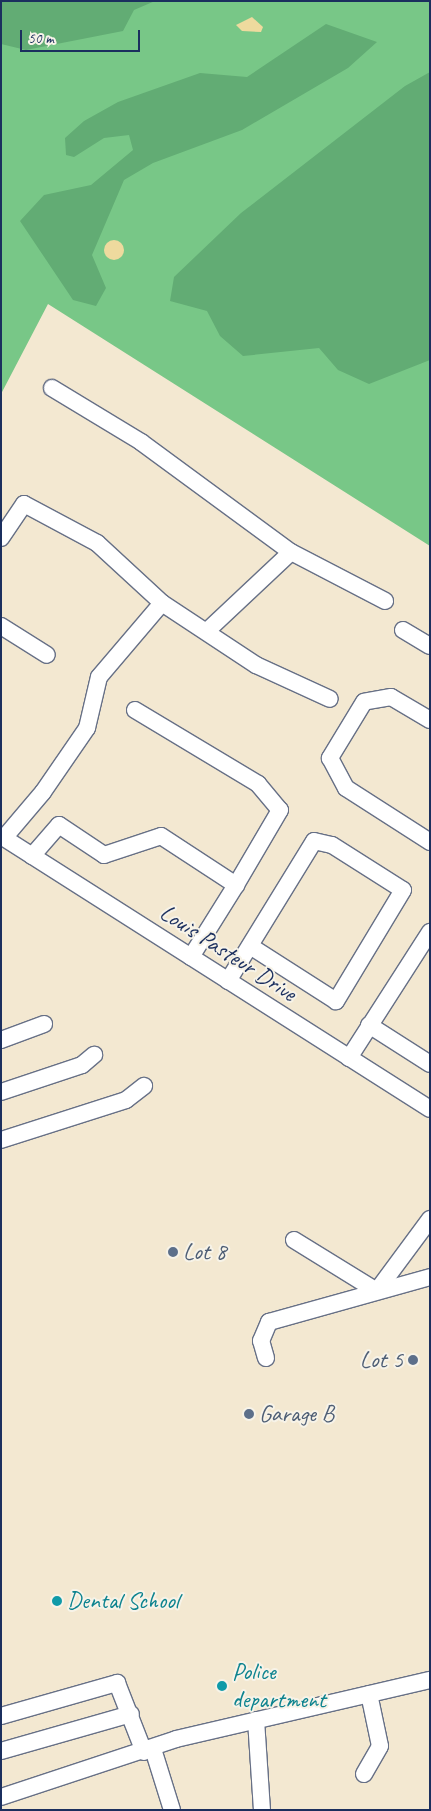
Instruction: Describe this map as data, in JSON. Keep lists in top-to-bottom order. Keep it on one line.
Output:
{"streets":{"street":["Louis Pasteur Drive"]},"places":["Lot 8","Lot 5","Garage B","Dental School","Police department"],"scale_bar":"50 m"}
